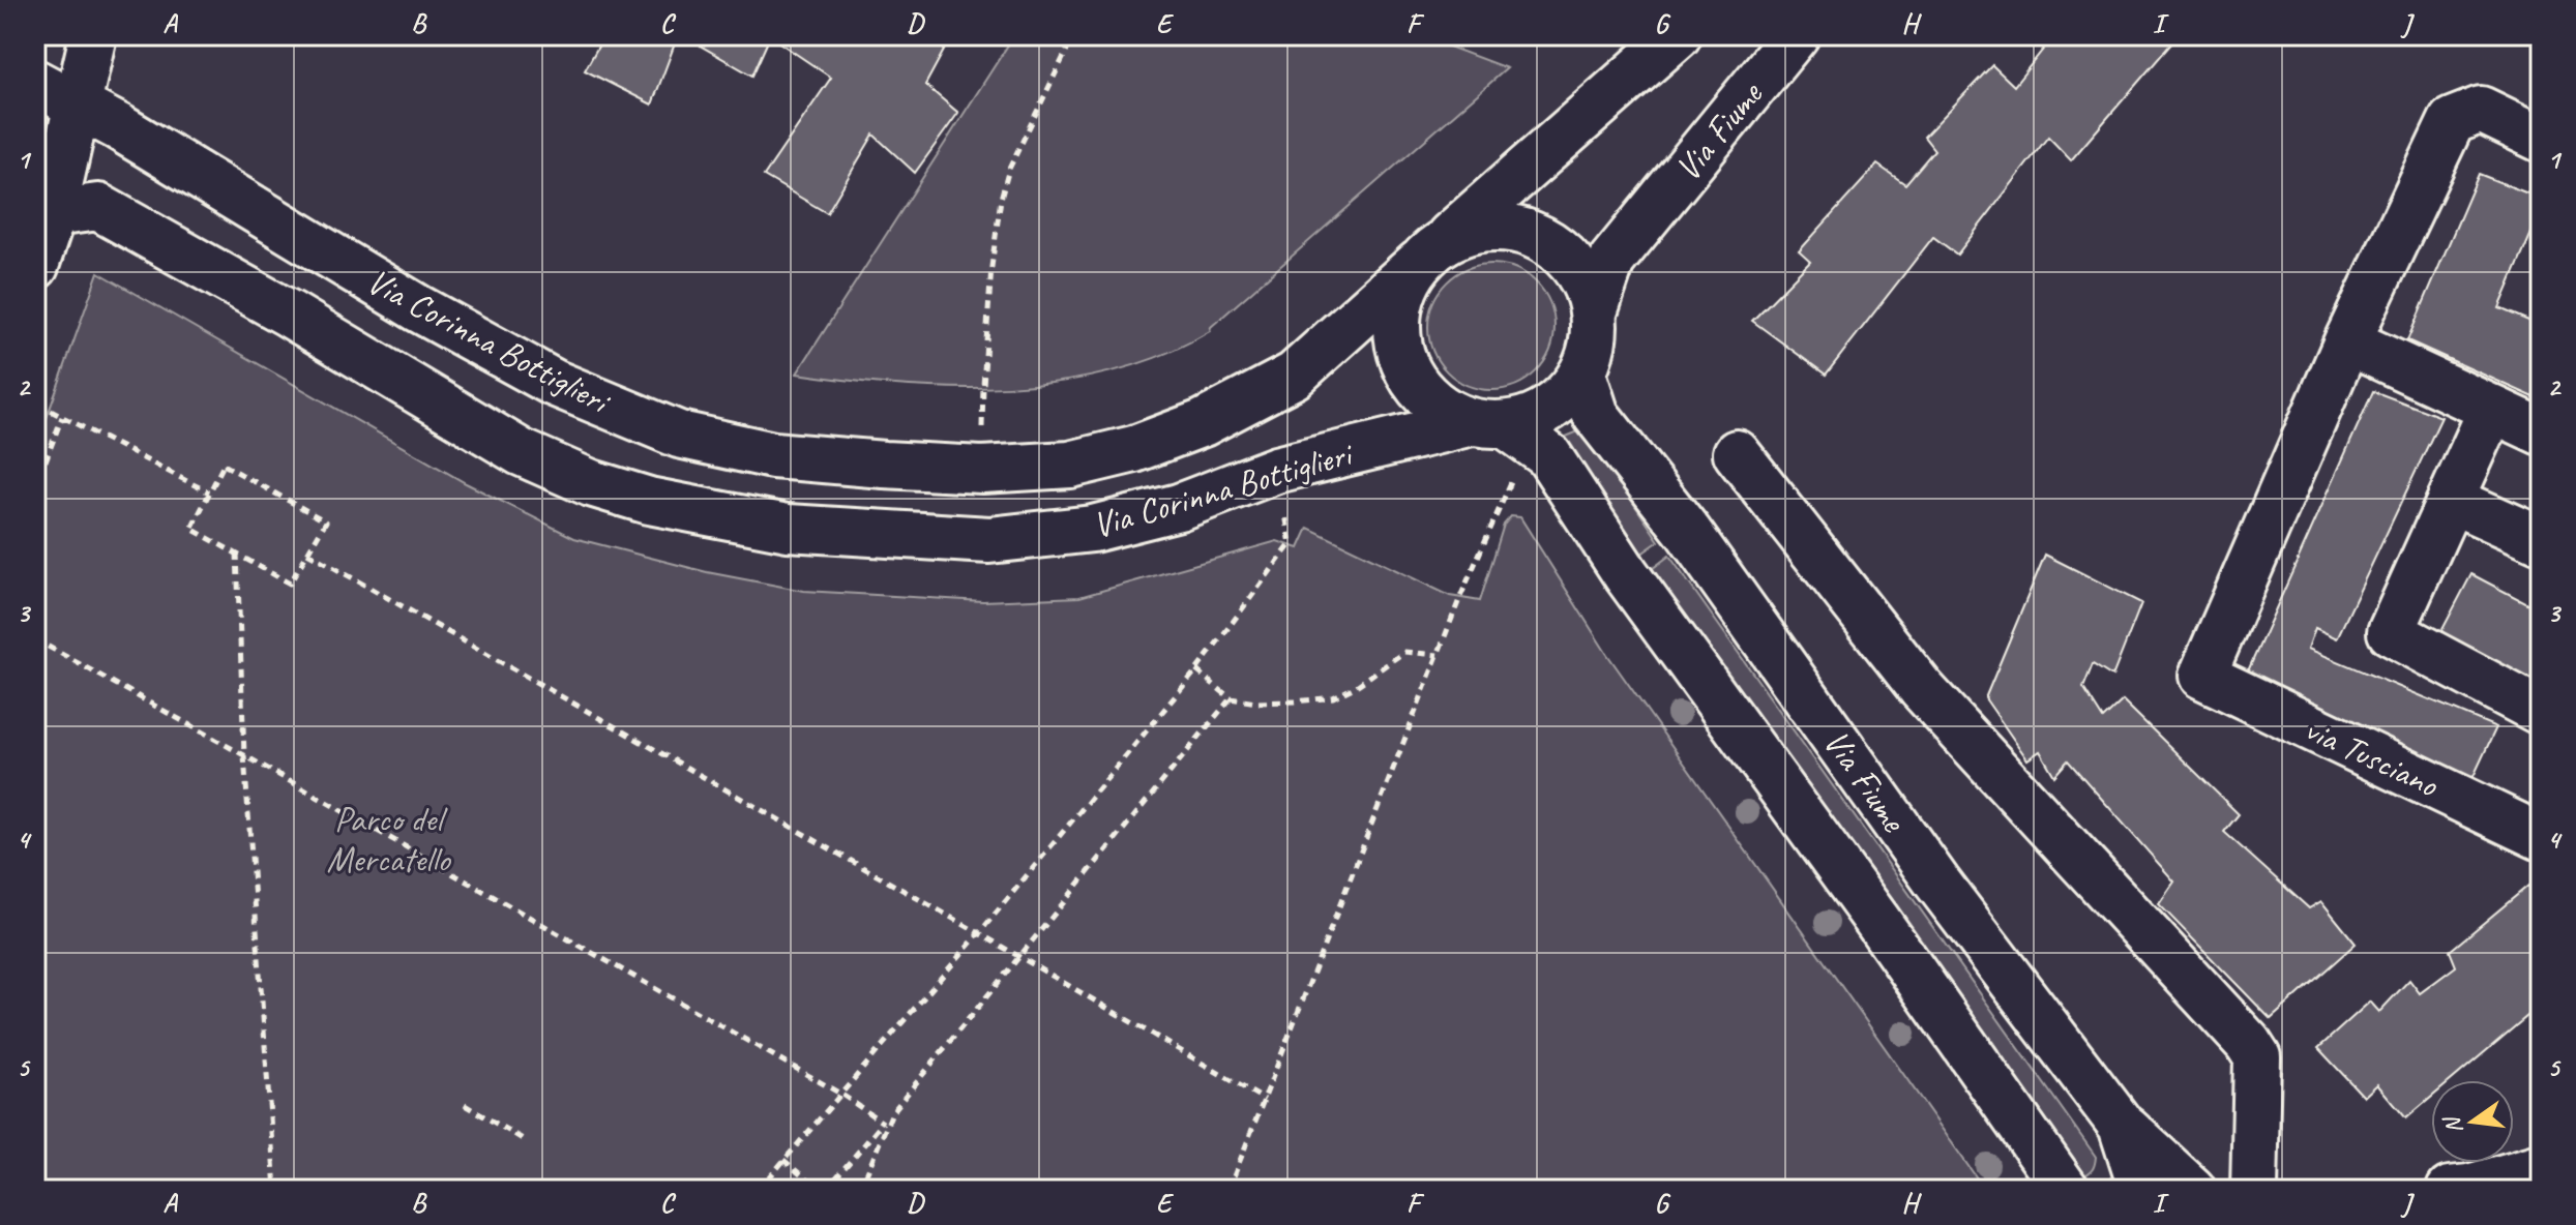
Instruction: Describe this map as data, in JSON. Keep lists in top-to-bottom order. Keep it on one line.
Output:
{"streets":{"street":["Via Fiume","Via Corinna Bottiglieri","via Tusciano"]},"crossings":[["Via Fiume","Via Corinna Bottiglieri"]],"parks":["Parco del Mercatello"],"north":"left","grid":{"columns":["A","B","C","D","E","F","G","H","I","J"],"rows":["1","2","3","4","5"]}}
